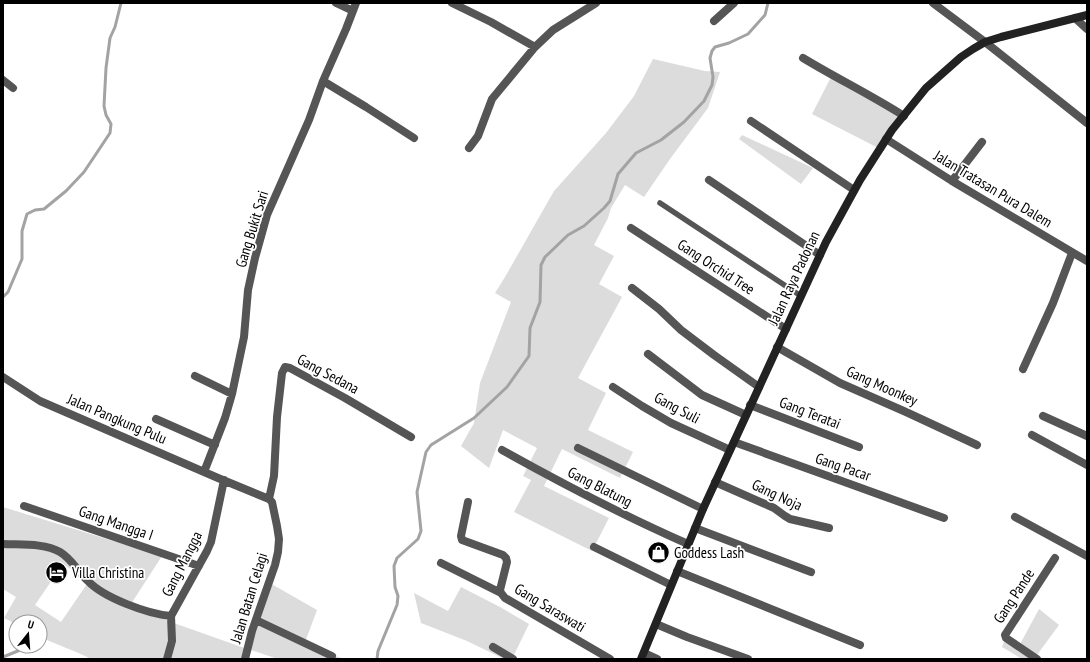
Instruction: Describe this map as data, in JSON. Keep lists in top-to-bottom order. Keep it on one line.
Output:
{"streets":{"main road":["Jalan Raya Padonan"],"street":["Jalan Tratasan Pura Dalem","Gang Bukit Sari","Gang Orchid Tree","Gang Sedana","Gang Moonkey","Gang Suli","Gang Teratai","Jalan Pangkung Pulu","Gang Pacar","Gang Blatung","Gang Noja","Gang Mangga I","Gang Mangga","Gang Pande","Jalan Batan Celagi","Gang Saraswati"]},"crossings":[["Jalan Tratasan Pura Dalem","Jalan Raya Padonan"],["Gang Bukit Sari","Jalan Pangkung Pulu"],["Gang Orchid Tree","Jalan Raya Padonan"],["Jalan Raya Padonan","Gang Moonkey"],["Jalan Raya Padonan","Gang Suli"],["Jalan Raya Padonan","Gang Teratai"],["Jalan Raya Padonan","Gang Pacar"],["Jalan Raya Padonan","Gang Blatung"],["Jalan Raya Padonan","Gang Noja"],["Gang Sedana","Jalan Pangkung Pulu"],["Gang Sedana","Jalan Batan Celagi"],["Jalan Pangkung Pulu","Gang Mangga"],["Jalan Pangkung Pulu","Jalan Batan Celagi"],["Gang Mangga I","Gang Mangga"]],"places":{"shop":["Goddess Lash"],"hotel":["Villa Christina"]},"north":"top"}
